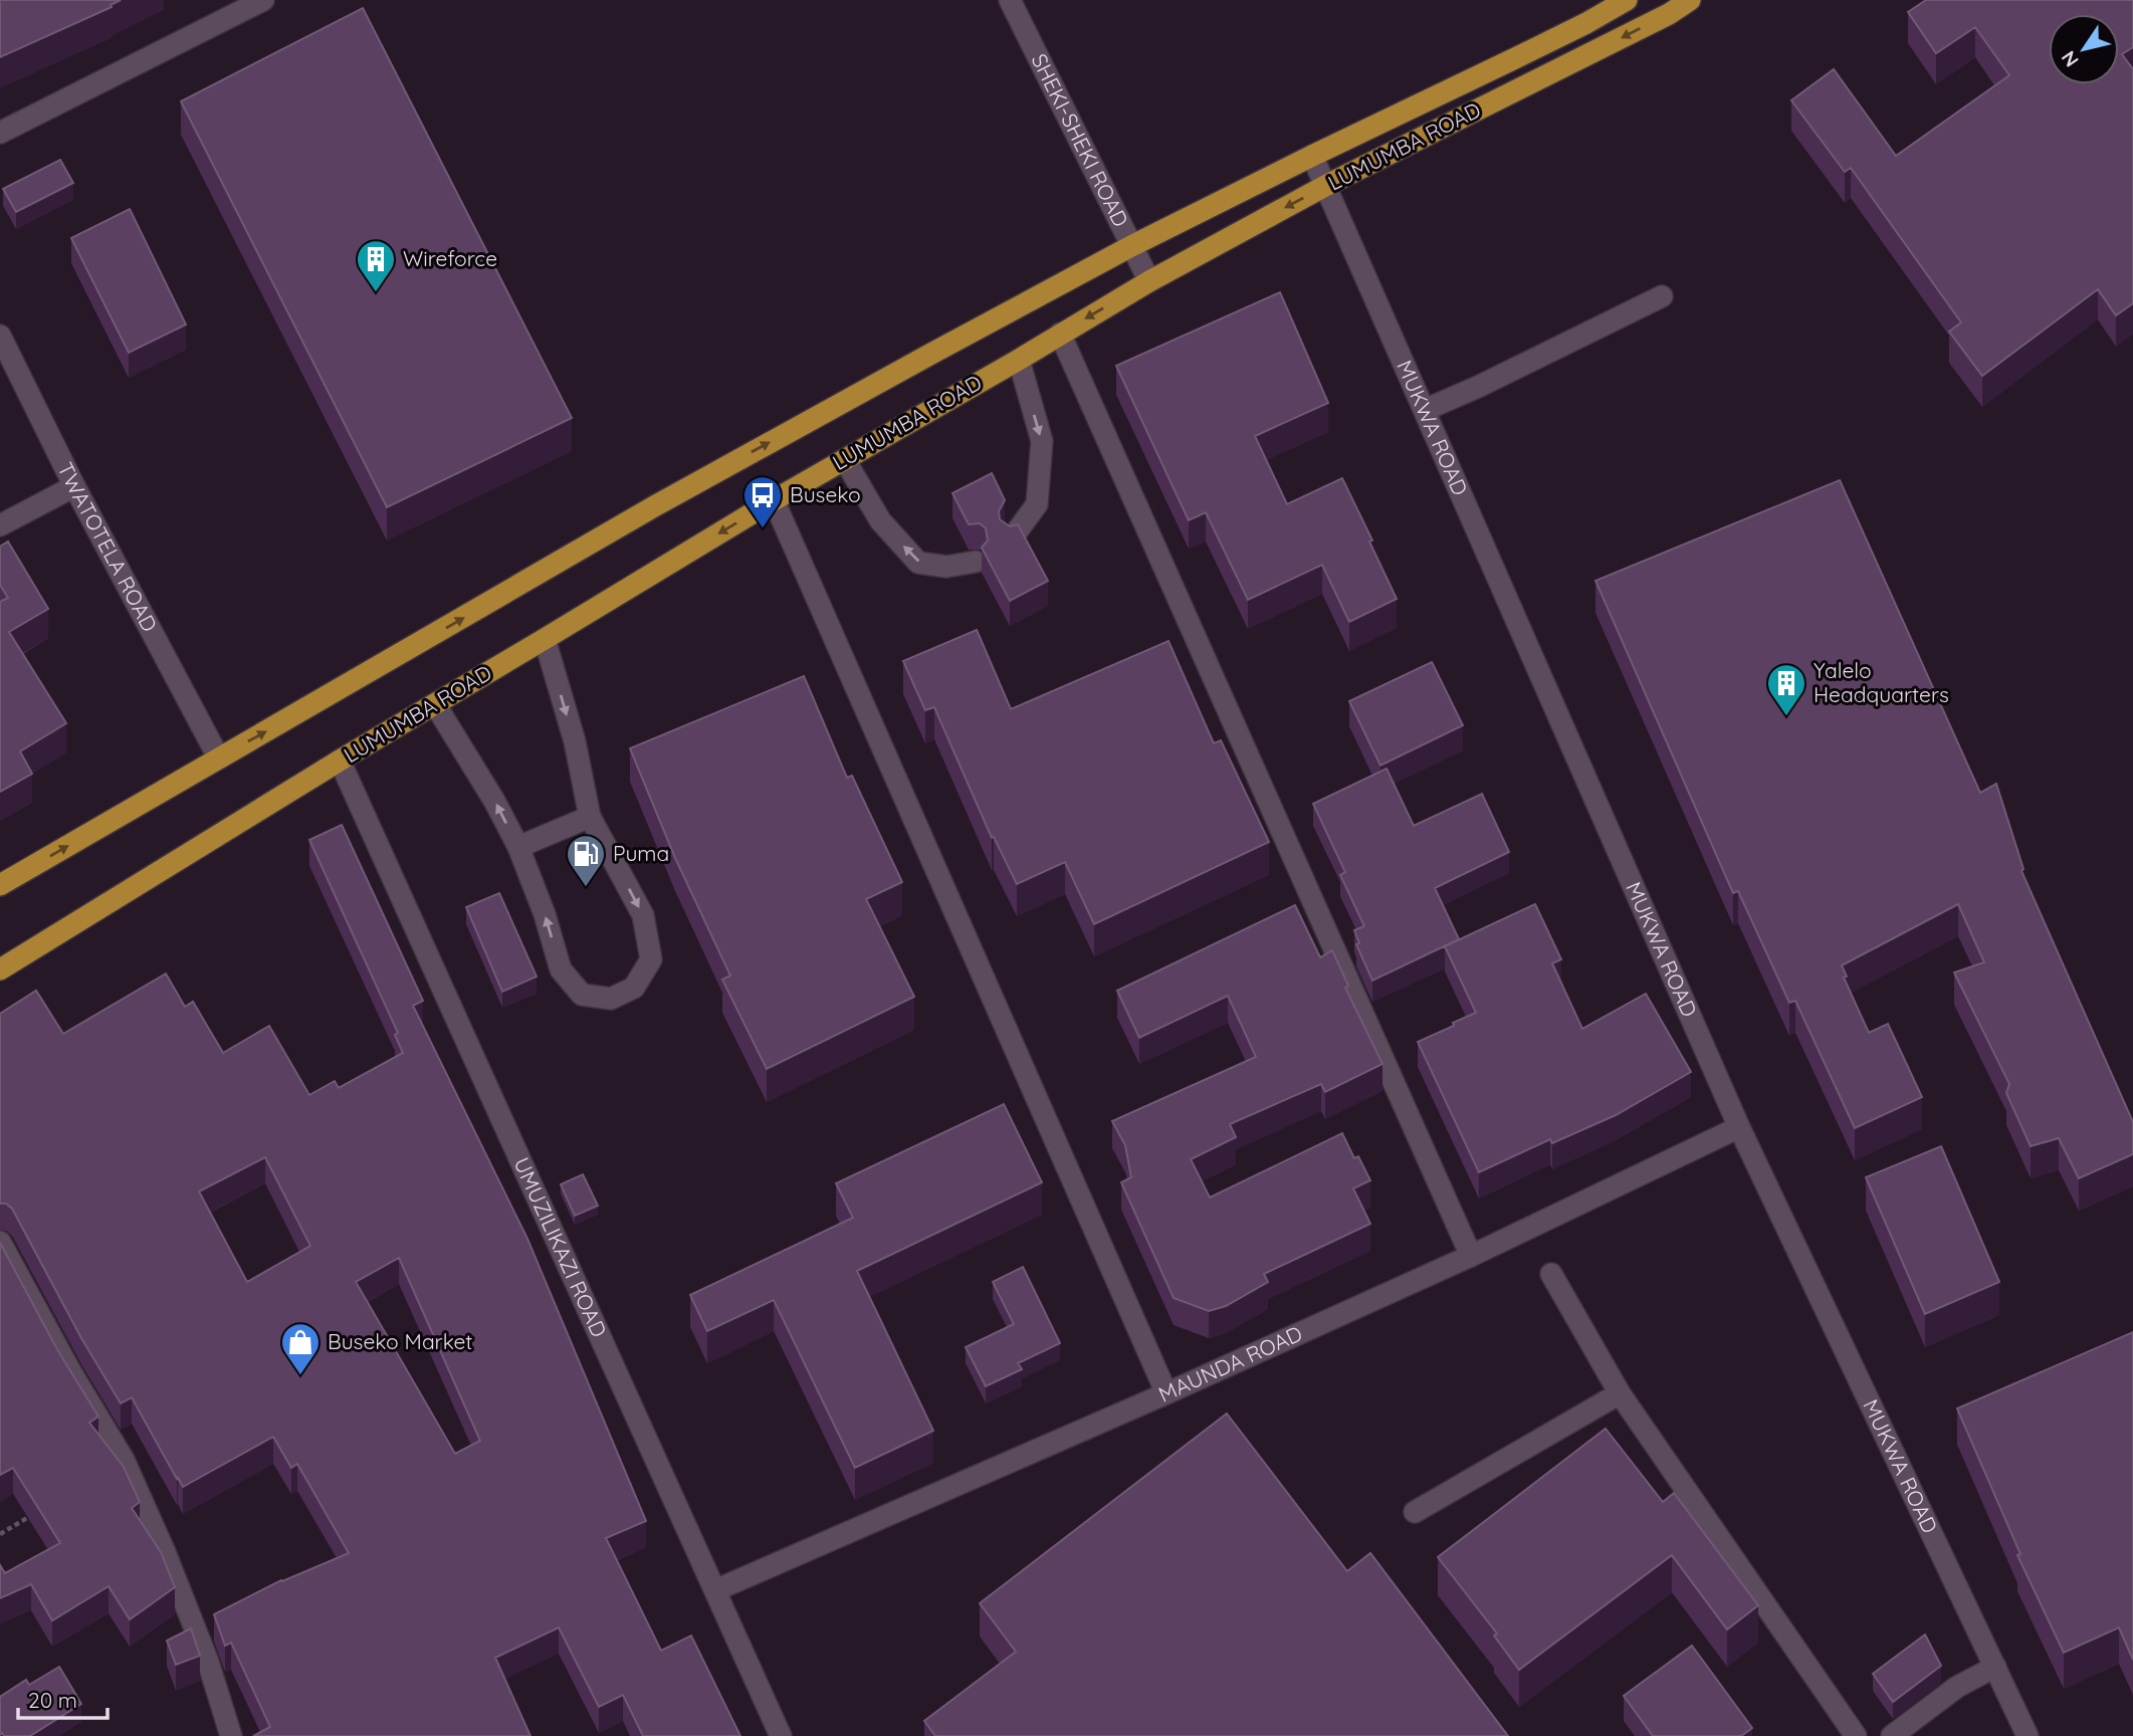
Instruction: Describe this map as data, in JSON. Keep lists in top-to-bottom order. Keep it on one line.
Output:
{"streets":{"main road":["LUMUMBA ROAD"],"street":["SHEKI-SHEKI ROAD","MUKWA ROAD","TWATOTELA ROAD","UMUZILIKAZI ROAD","MAUNDA ROAD"]},"crossings":[["SHEKI-SHEKI ROAD","LUMUMBA ROAD"],["LUMUMBA ROAD","MUKWA ROAD"],["LUMUMBA ROAD","TWATOTELA ROAD"],["LUMUMBA ROAD","UMUZILIKAZI ROAD"],["MUKWA ROAD","MAUNDA ROAD"],["UMUZILIKAZI ROAD","MAUNDA ROAD"]],"places":{"building":["Wireforce","Yalelo Headquarters"],"bus stop":["Buseko"],"fuel station":["Puma"],"shop":["Buseko Market"]},"scale_bar":"20 m","north":"bottom left"}
